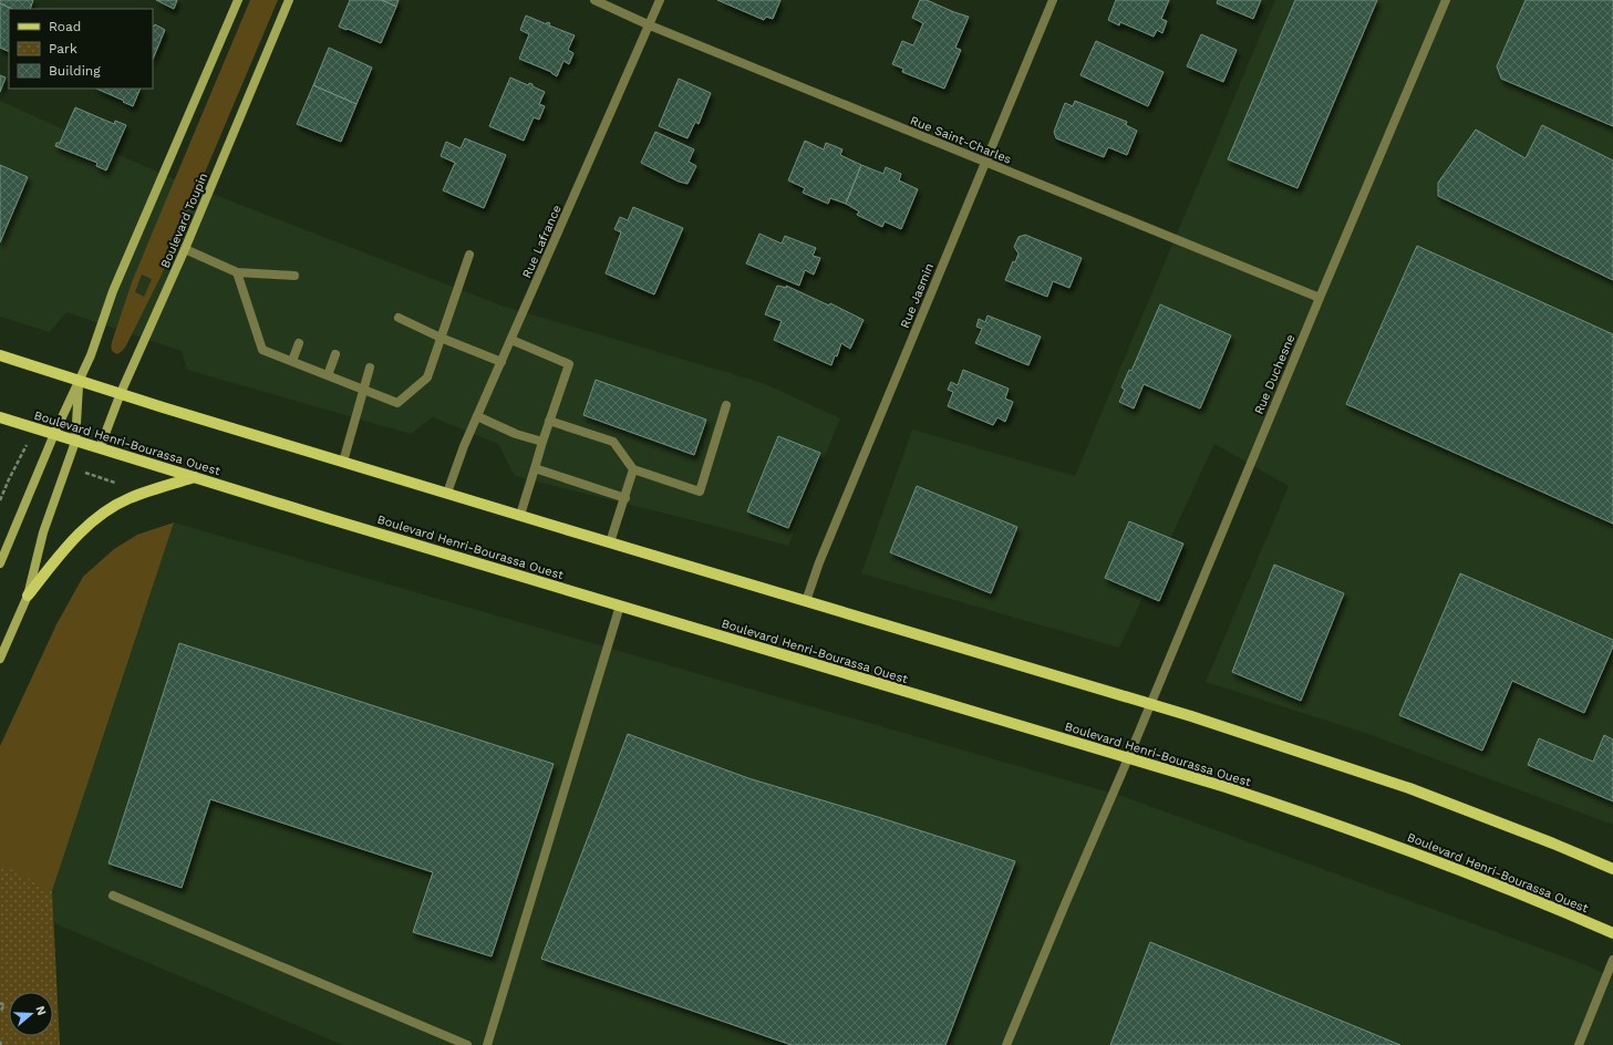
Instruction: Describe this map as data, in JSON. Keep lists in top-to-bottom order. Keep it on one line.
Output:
{"streets":{"main road":["Boulevard Henri-Bourassa Ouest"],"street":["Rue Saint-Charles","Boulevard Toupin","Rue Lafrance","Rue Jasmin","Rue Duchesne"]},"crossings":[["Rue Saint-Charles","Rue Lafrance"],["Rue Saint-Charles","Rue Jasmin"],["Rue Saint-Charles","Rue Duchesne"],["Boulevard Toupin","Boulevard Henri-Bourassa Ouest"],["Rue Duchesne","Boulevard Henri-Bourassa Ouest"]],"legend":["Road","Park","Building"],"north":"right"}
